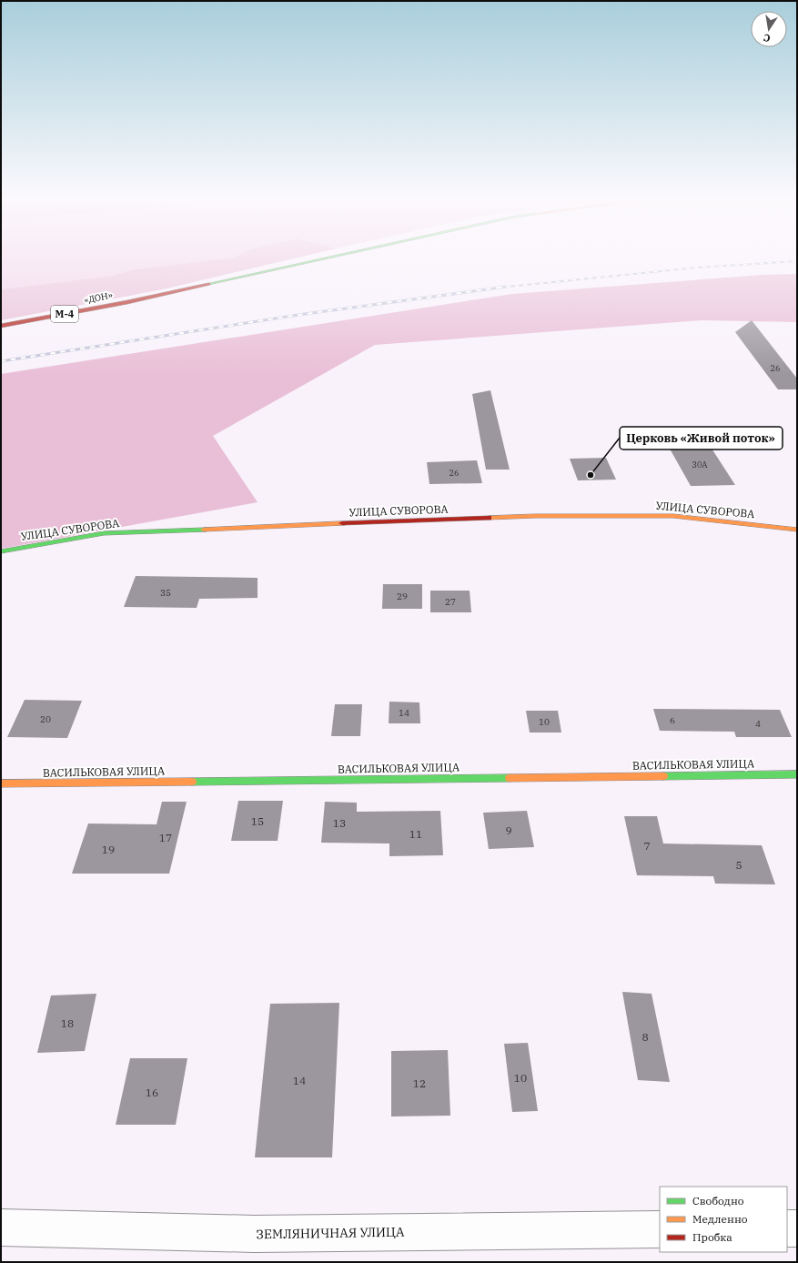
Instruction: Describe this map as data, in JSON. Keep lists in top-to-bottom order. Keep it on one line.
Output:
{"streets":{"main road":["«ДОН»","М-4","УЛИЦА СУВОРОВА","ВАСИЛЬКОВАЯ УЛИЦА"],"street":["ЗЕМЛЯНИЧНАЯ УЛИЦА"]},"places":["Церковь «Живой поток»"],"house_numbers":["26","30А","26","35","29","27","14","20","6","10","4","15","13","9","11","17","7","19","5","18","8","10","14","12","16"],"legend":["Свободно","Медленно","Пробка"],"north":"bottom"}
